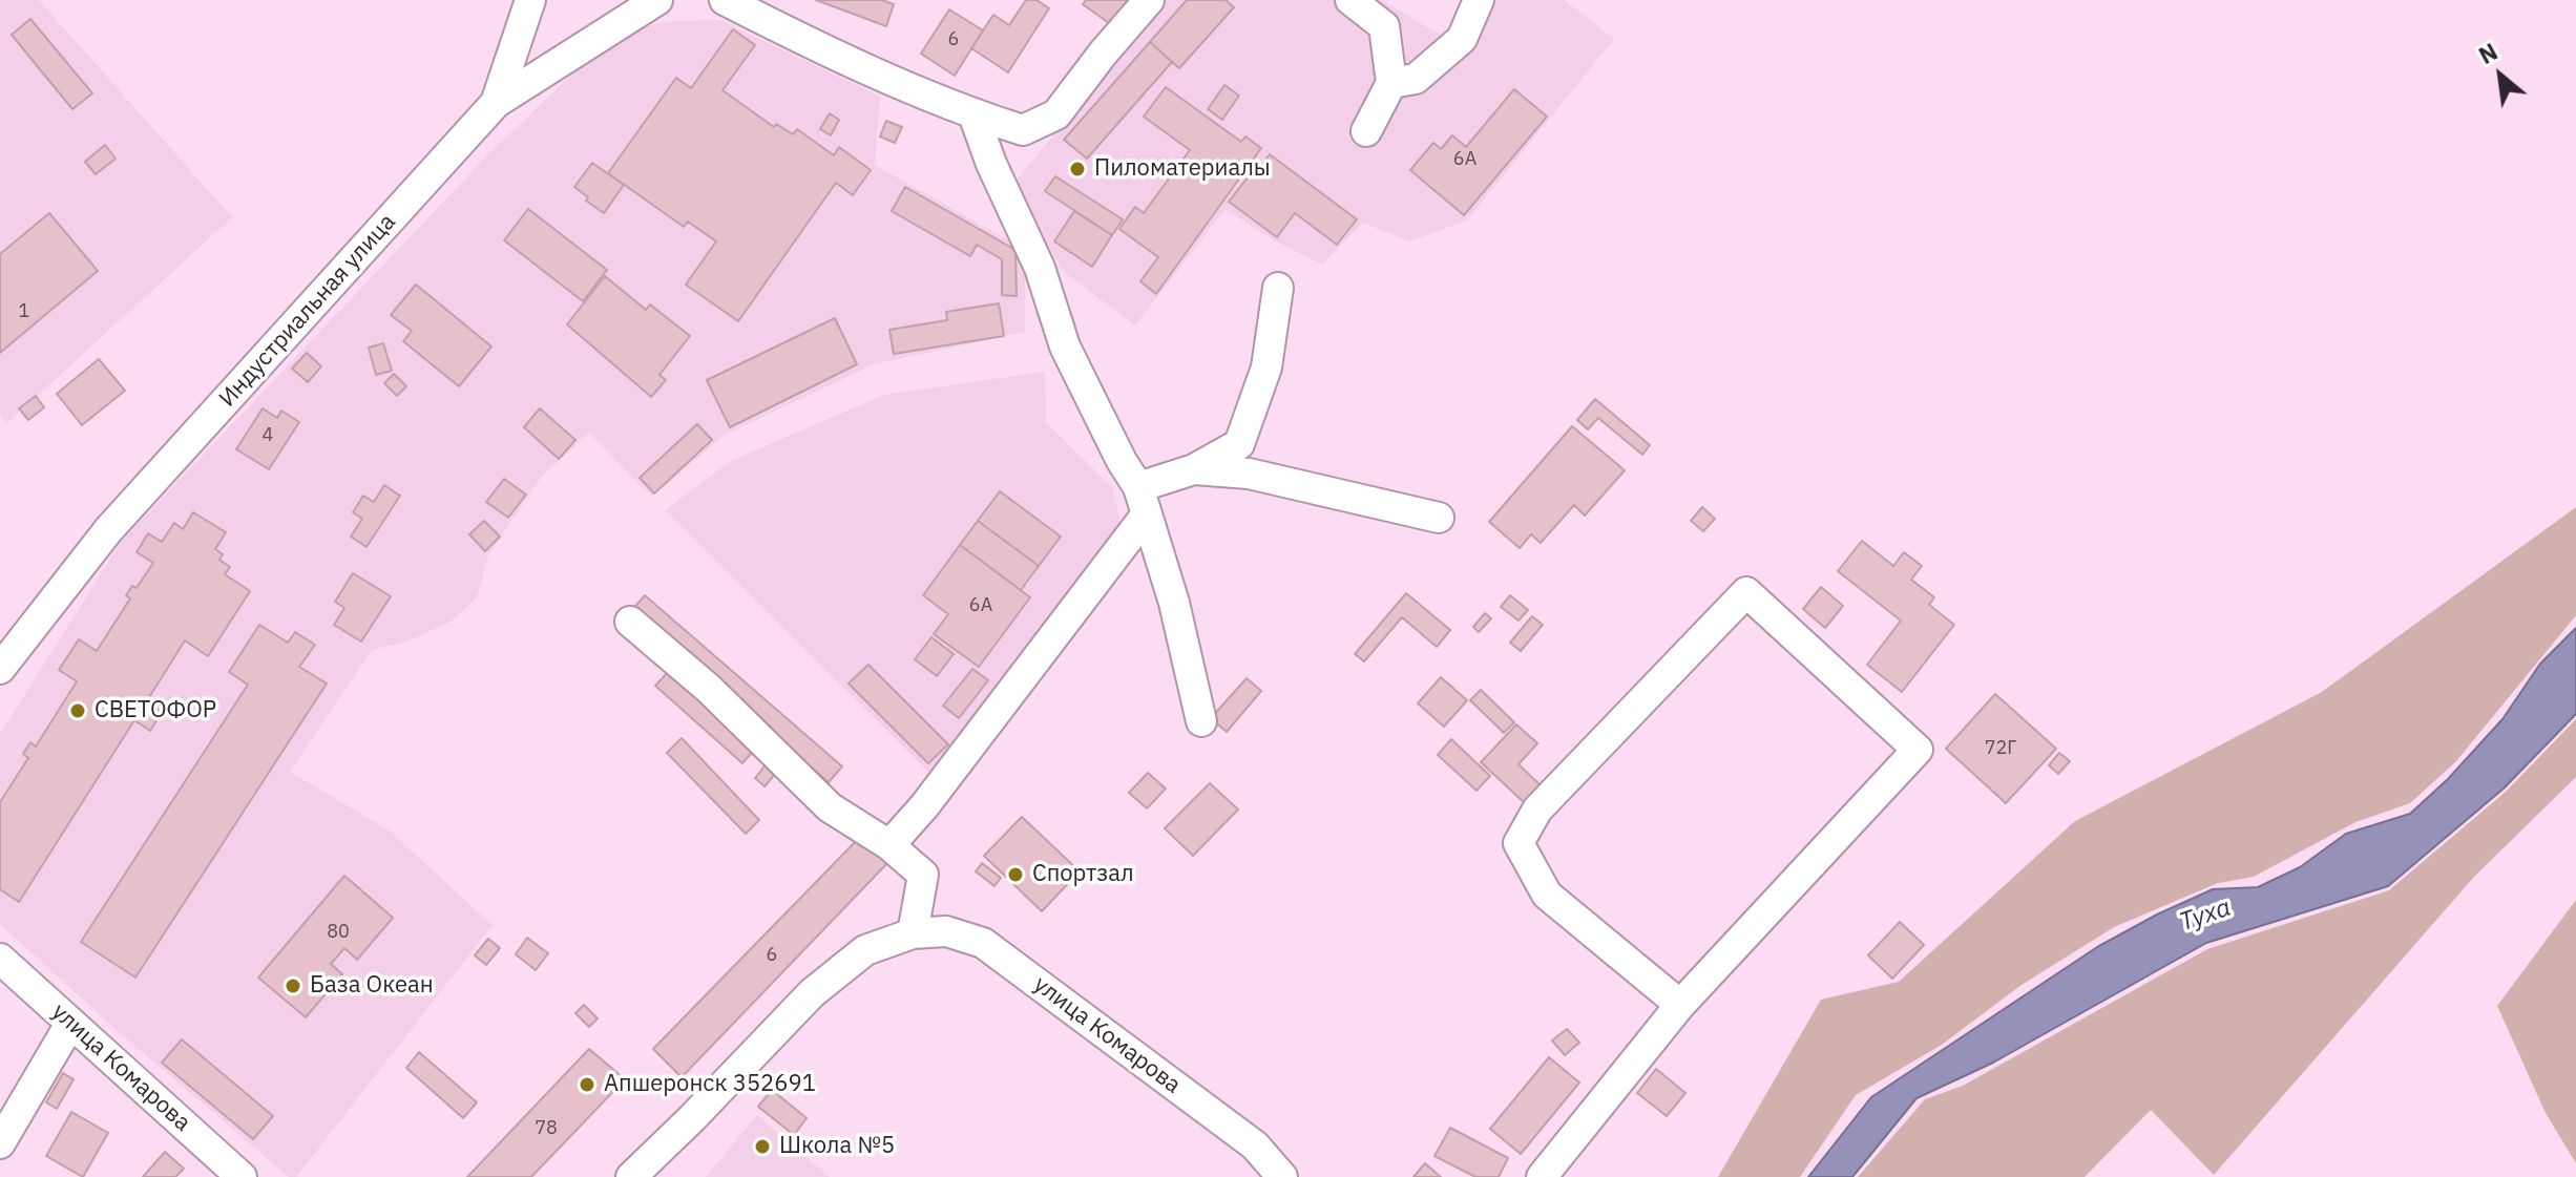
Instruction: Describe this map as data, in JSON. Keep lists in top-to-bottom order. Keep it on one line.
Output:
{"streets":{"street":["Индустриальная улица","улица Комарова"]},"water":["Туха"],"places":["Пиломатериалы","СВЕТОФОР","Спортзал","База Океан","Апшеронск 352691","Школа №5"],"house_numbers":["6","6А","1","4","6А","72Г","80","6","78"],"north":"top left"}
